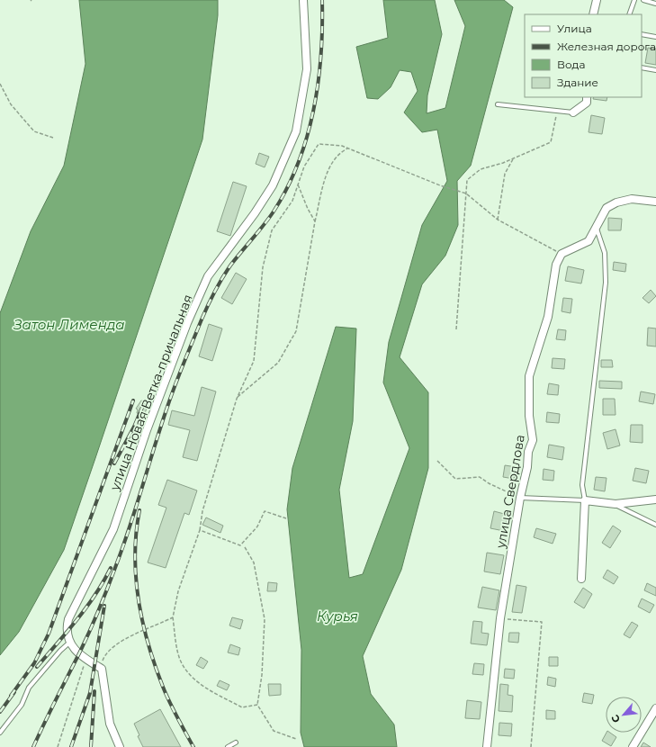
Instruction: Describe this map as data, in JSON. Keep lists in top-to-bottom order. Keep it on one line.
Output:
{"streets":{"street":["улица Новая Ветка-причальная","улица Свердлова"]},"water":["Затон Лименда","Курья"],"legend":["Улица","Железная дорога","Вода","Здание"],"north":"bottom left"}
